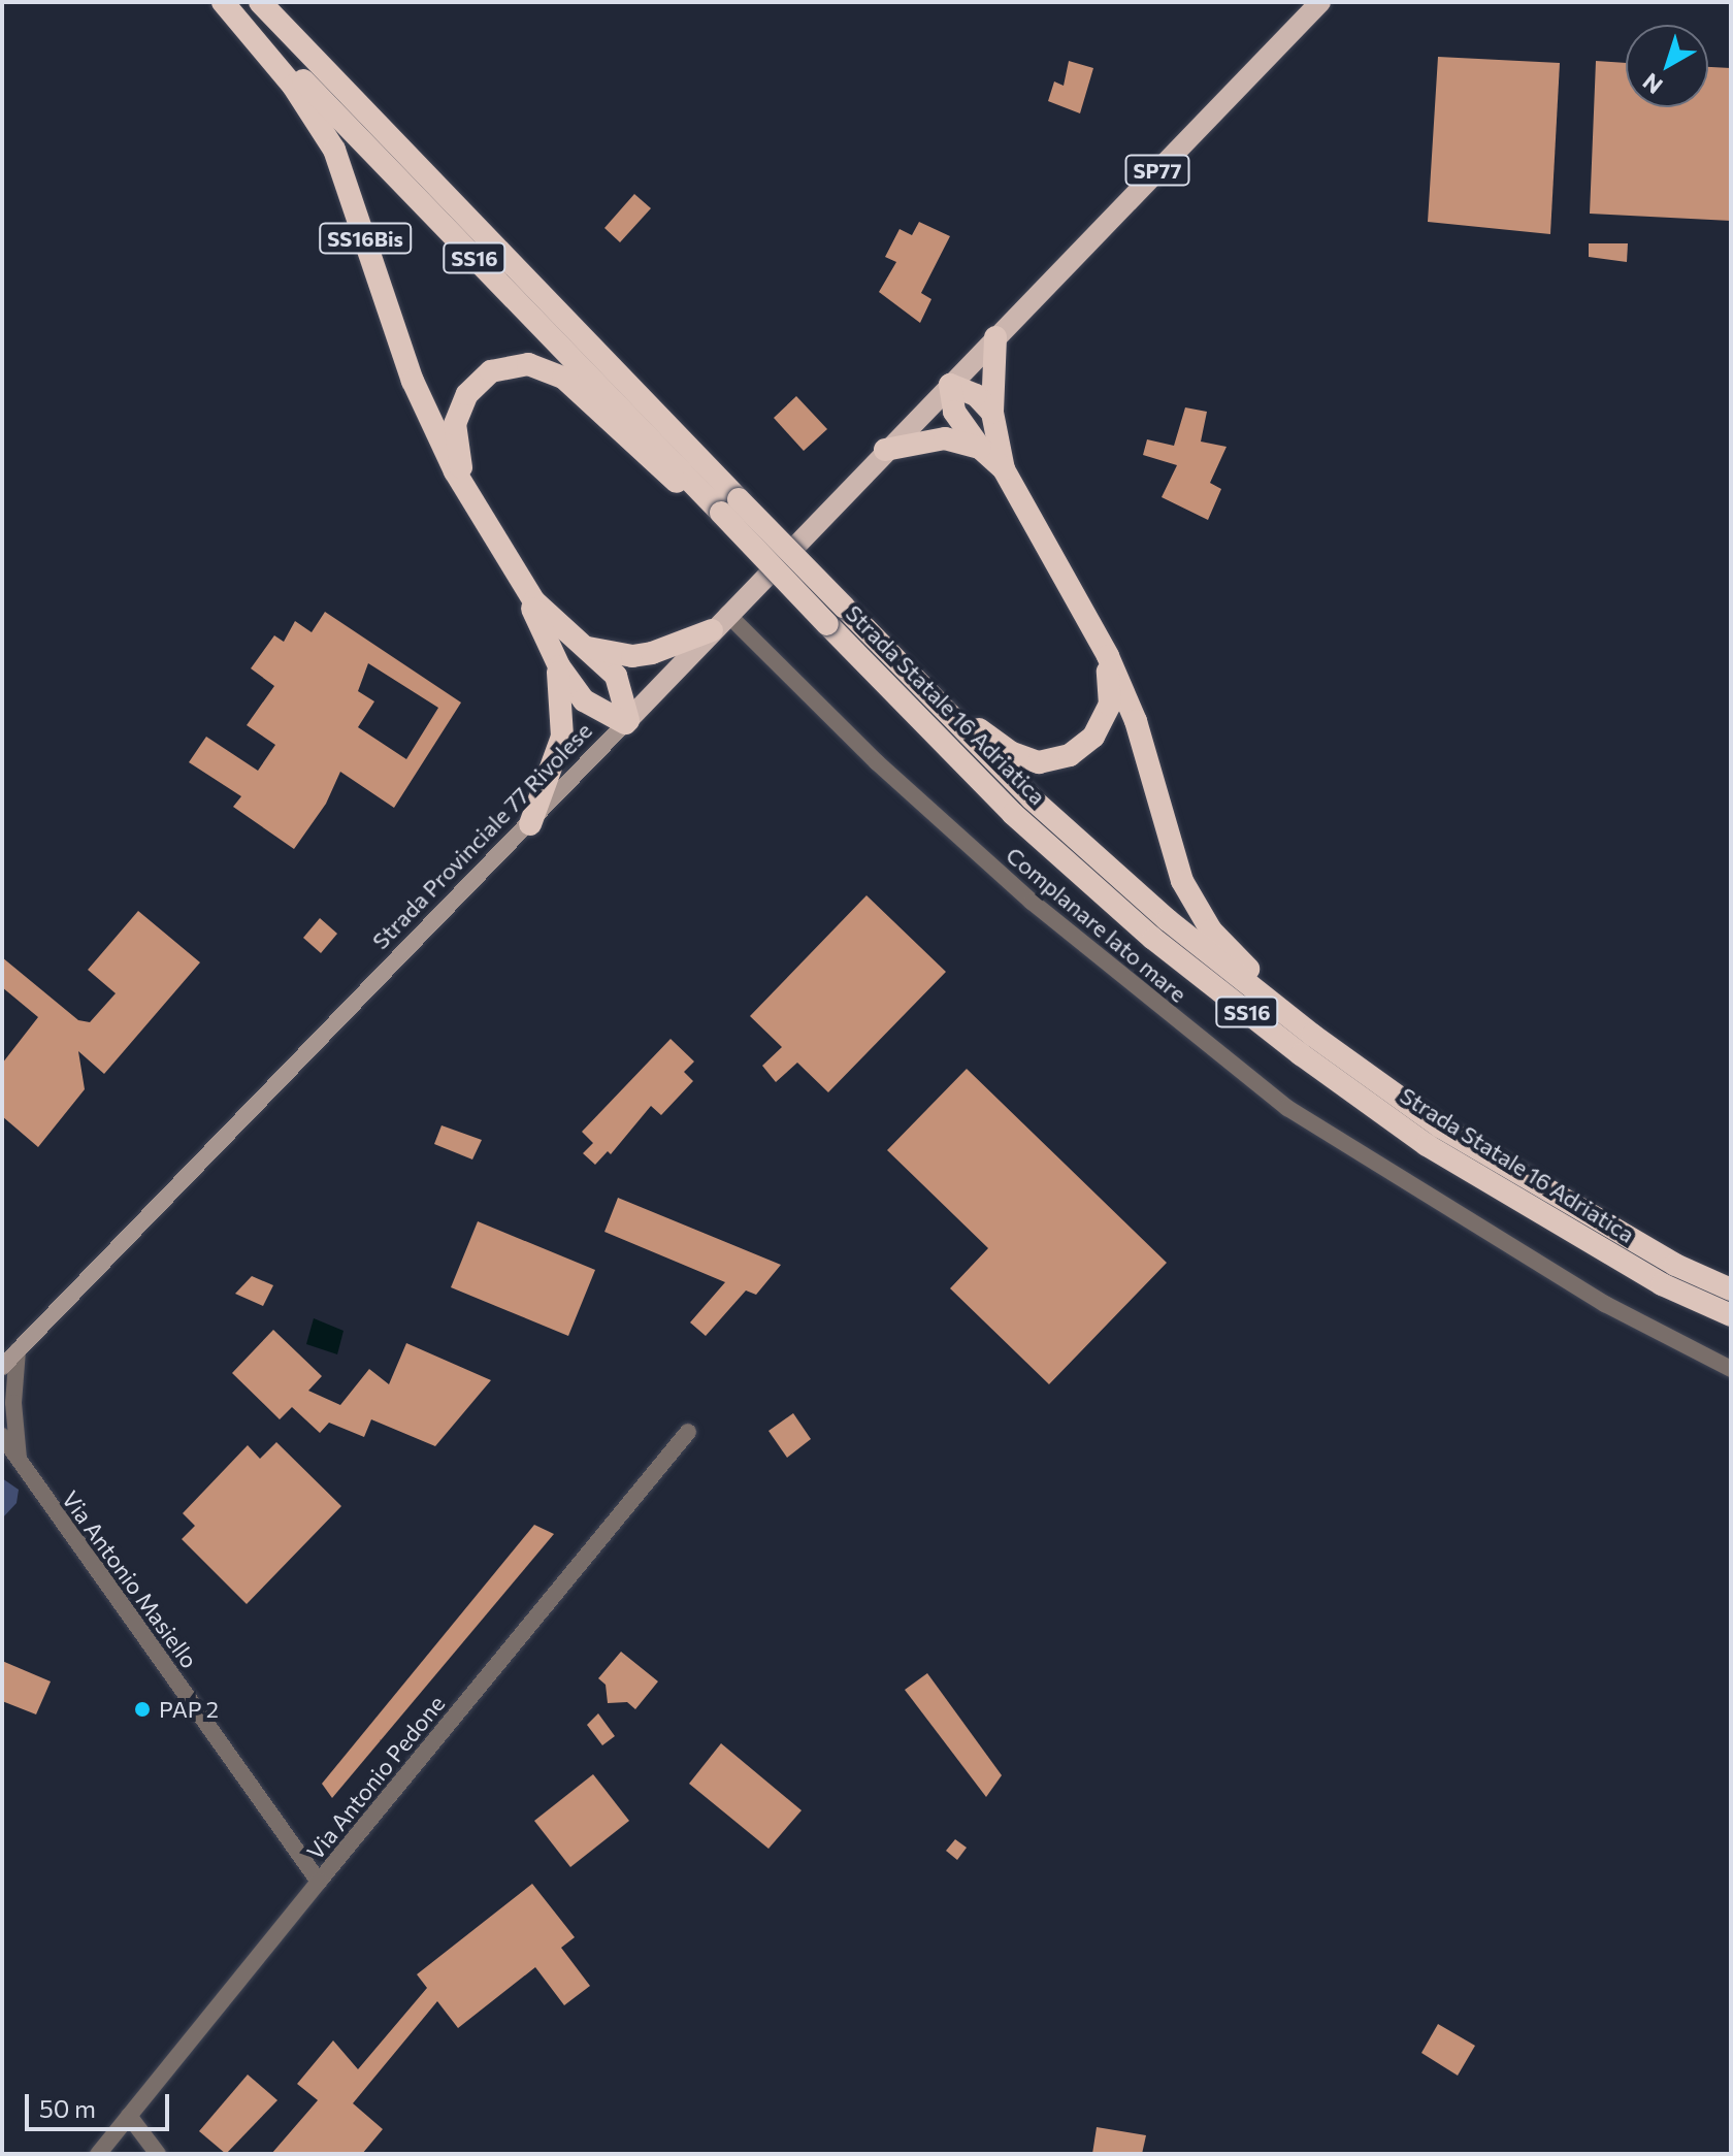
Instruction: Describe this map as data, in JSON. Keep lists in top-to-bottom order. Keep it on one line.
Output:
{"streets":{"highway":["SS16Bis","SS16","Strada Statale 16 Adriatica"],"main road":["SP77","Strada Provinciale 77 Rivolese"],"street":["Complanare lato mare","Via Antonio Masiello","Via Antonio Pedone"]},"crossings":[["SP77","Strada Provinciale 77 Rivolese"],["SS16Bis","Strada Statale 16 Adriatica"],["Strada Provinciale 77 Rivolese","Complanare lato mare"],["Via Antonio Masiello","Via Antonio Pedone"]],"places":["PAP 2"],"scale_bar":"50 m","north":"bottom left"}
